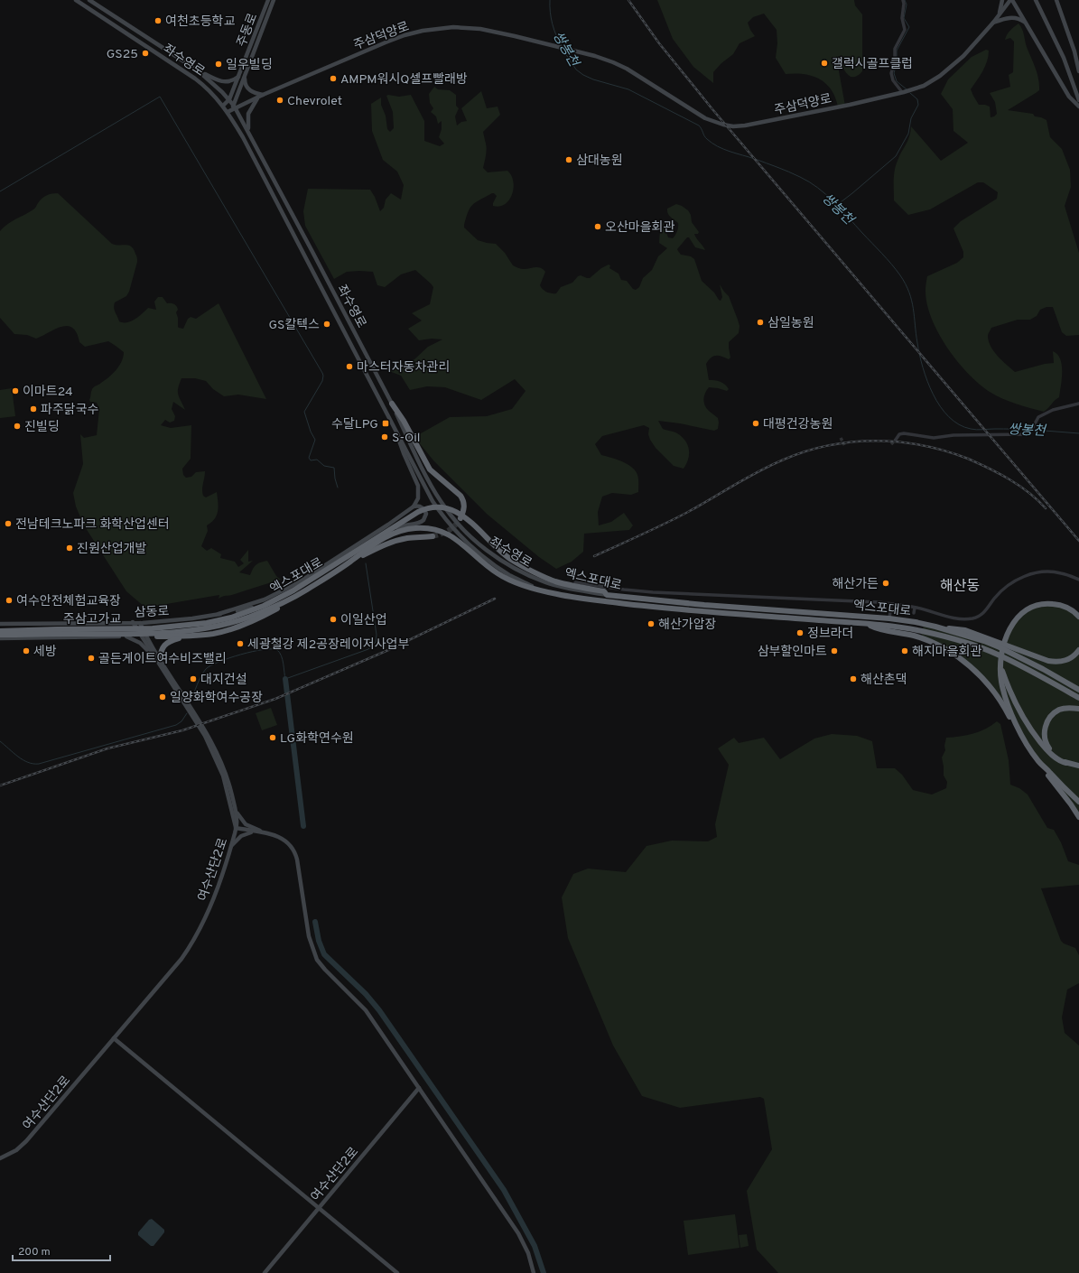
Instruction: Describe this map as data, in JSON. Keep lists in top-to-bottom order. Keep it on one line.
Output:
{"streets":{"highway":["엑스포대로","주삼고가교"],"street":["주동로","주삼덕양로","좌수영로","삼동로","여수산단2로"]},"crossings":[["주동로","주삼덕양로"],["주동로","좌수영로"],["주삼덕양로","좌수영로"],["좌수영로","엑스포대로"],["엑스포대로","주삼고가교"]],"districts":["해산동"],"water":["쌍봉천"],"places":{"other":["여천초등학교","GS25","갤럭시골프클럽","일우빌딩","AMPM워시Q셀프빨래방","Chevrolet","삼대농원","오산마을회관","삼일농원","GS칼텍스","마스터자동차관리","이마트24","파주닭국수","대평건강농원","진빌딩","S-Oil","전남테크노파크 화학산업센터","진원산업개발","해산가든","여수안전체험교육장","이일산업","해산가압장","정브라더","세광철강 제2공장레이저사업부","세방","삼부할인마트","해지마을회관","골든게이트여수비즈밸리","대지건설","해산촌댁","일양화학여수공장","LG화학연수원"],"transit":["수달LPG"]},"scale_bar":"200 m"}
